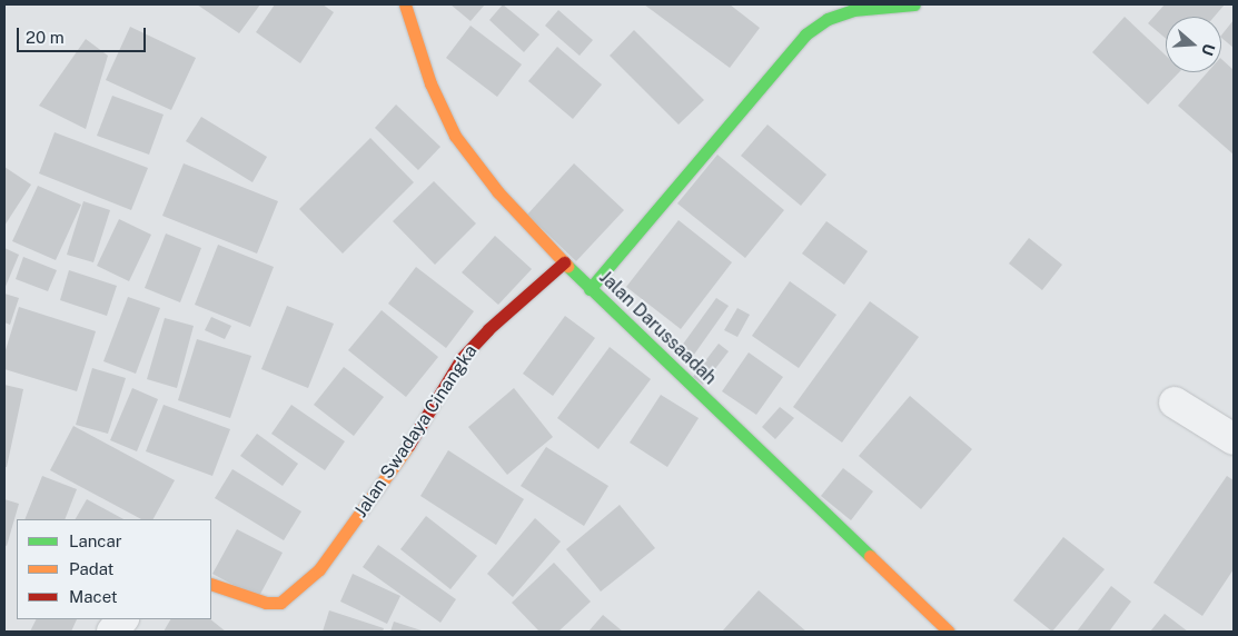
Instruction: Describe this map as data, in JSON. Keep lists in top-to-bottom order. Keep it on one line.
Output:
{"streets":{"street":["Jalan Darussaadah","Jalan Swadaya Cinangka"]},"crossings":[["Jalan Darussaadah","Jalan Swadaya Cinangka"]],"legend":["Lancar","Padat","Macet"],"scale_bar":"20 m","north":"right"}
